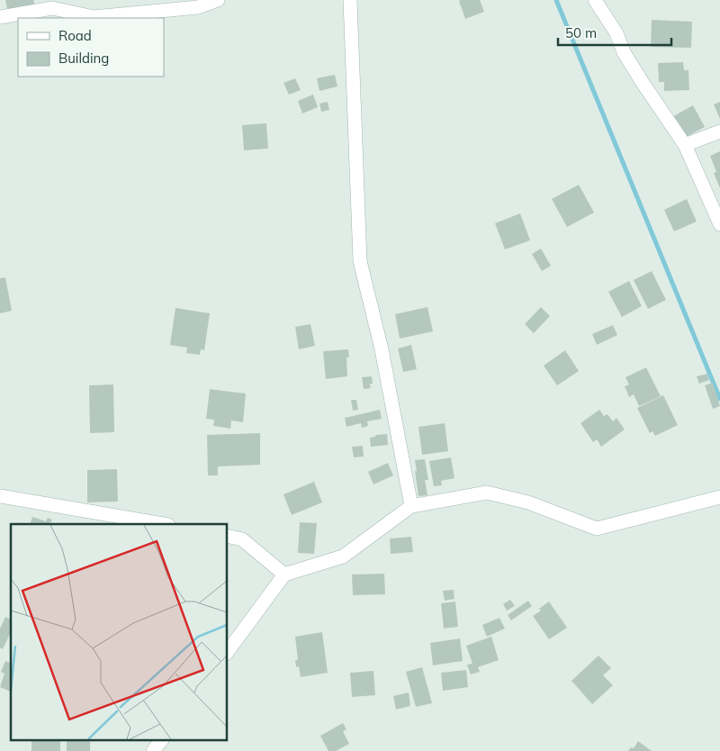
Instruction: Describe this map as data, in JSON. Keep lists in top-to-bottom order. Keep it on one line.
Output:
{"legend":["Road","Building"],"scale_bar":"50 m"}
